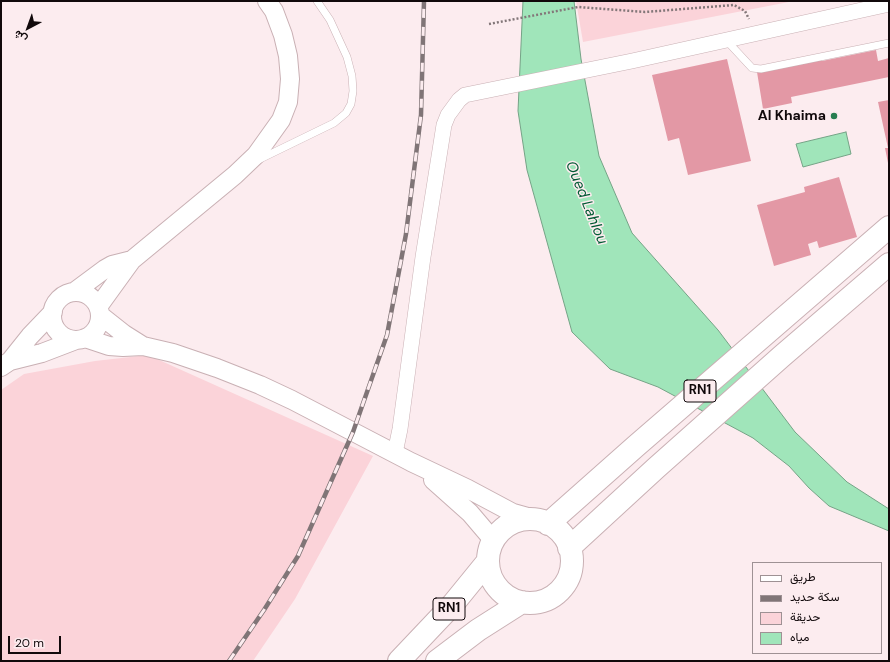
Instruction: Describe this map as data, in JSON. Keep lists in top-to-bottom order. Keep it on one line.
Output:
{"streets":{"main road":["RN1"]},"water":["Oued Lahlou"],"places":["Al Khaima"],"legend":["طريق","سكة حديد","حديقة","مياه"],"scale_bar":"20 m","north":"bottom left"}
